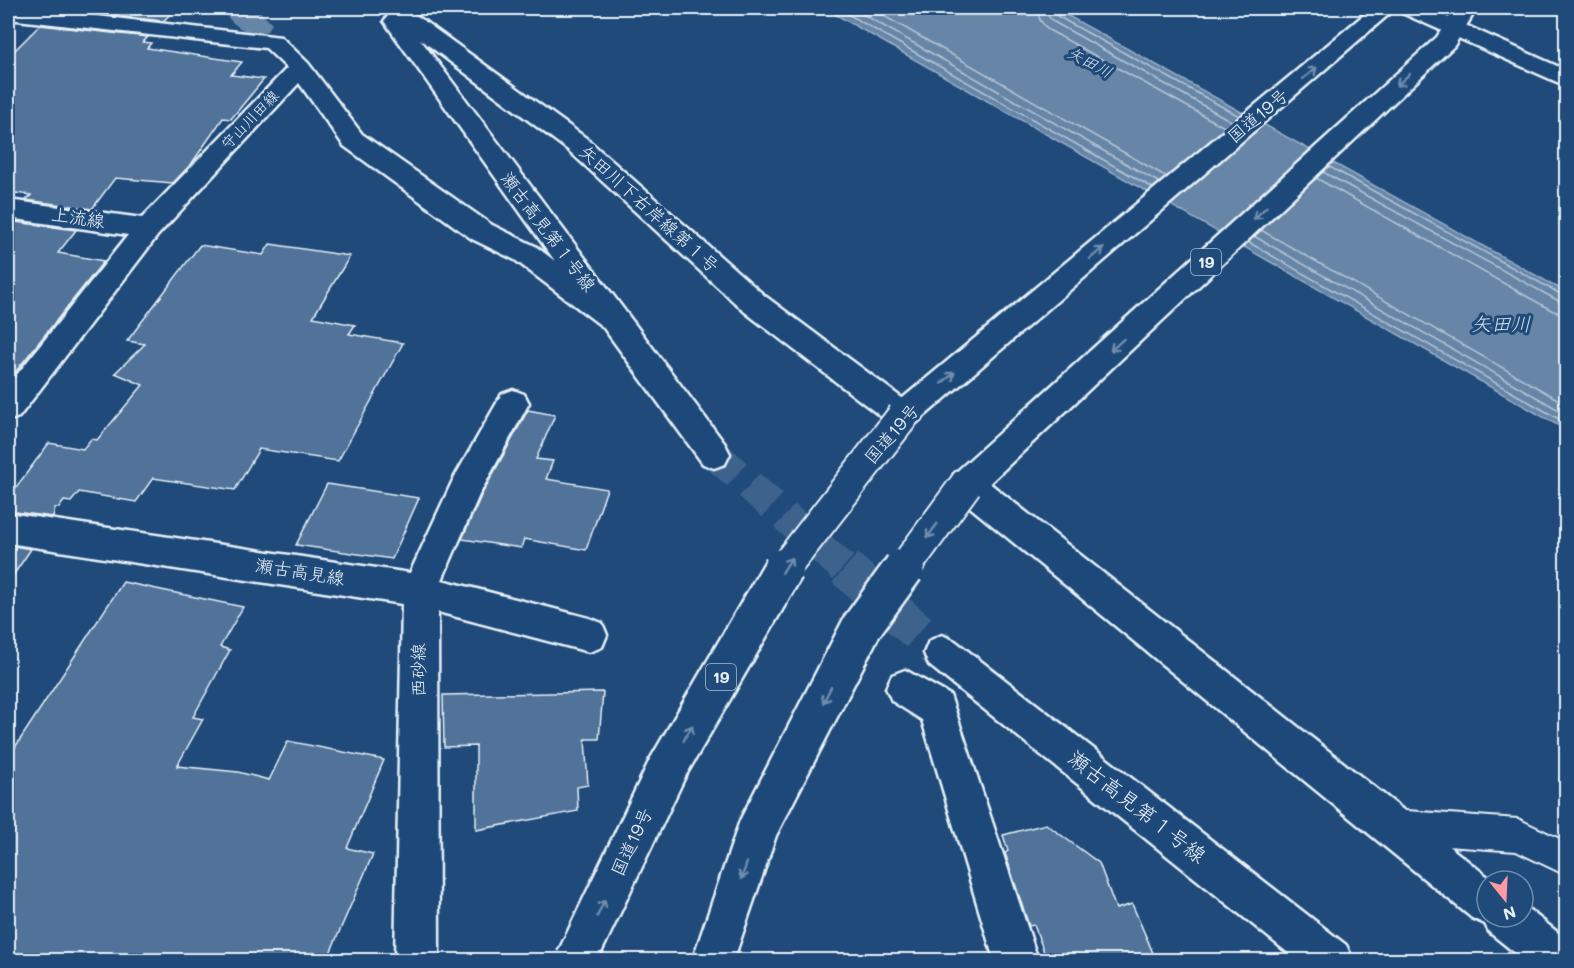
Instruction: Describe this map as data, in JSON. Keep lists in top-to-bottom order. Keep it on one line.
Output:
{"streets":{"main road":["国道19号","守山川田線","矢田川下右岸線第１号","上流線","瀬古高見第１号線","19","瀬古高見線","西砂線"]},"crossings":[["国道19号","矢田川下右岸線第１号"],["守山川田線","上流線"],["瀬古高見線","西砂線"]],"water":["矢田川"],"north":"bottom"}
